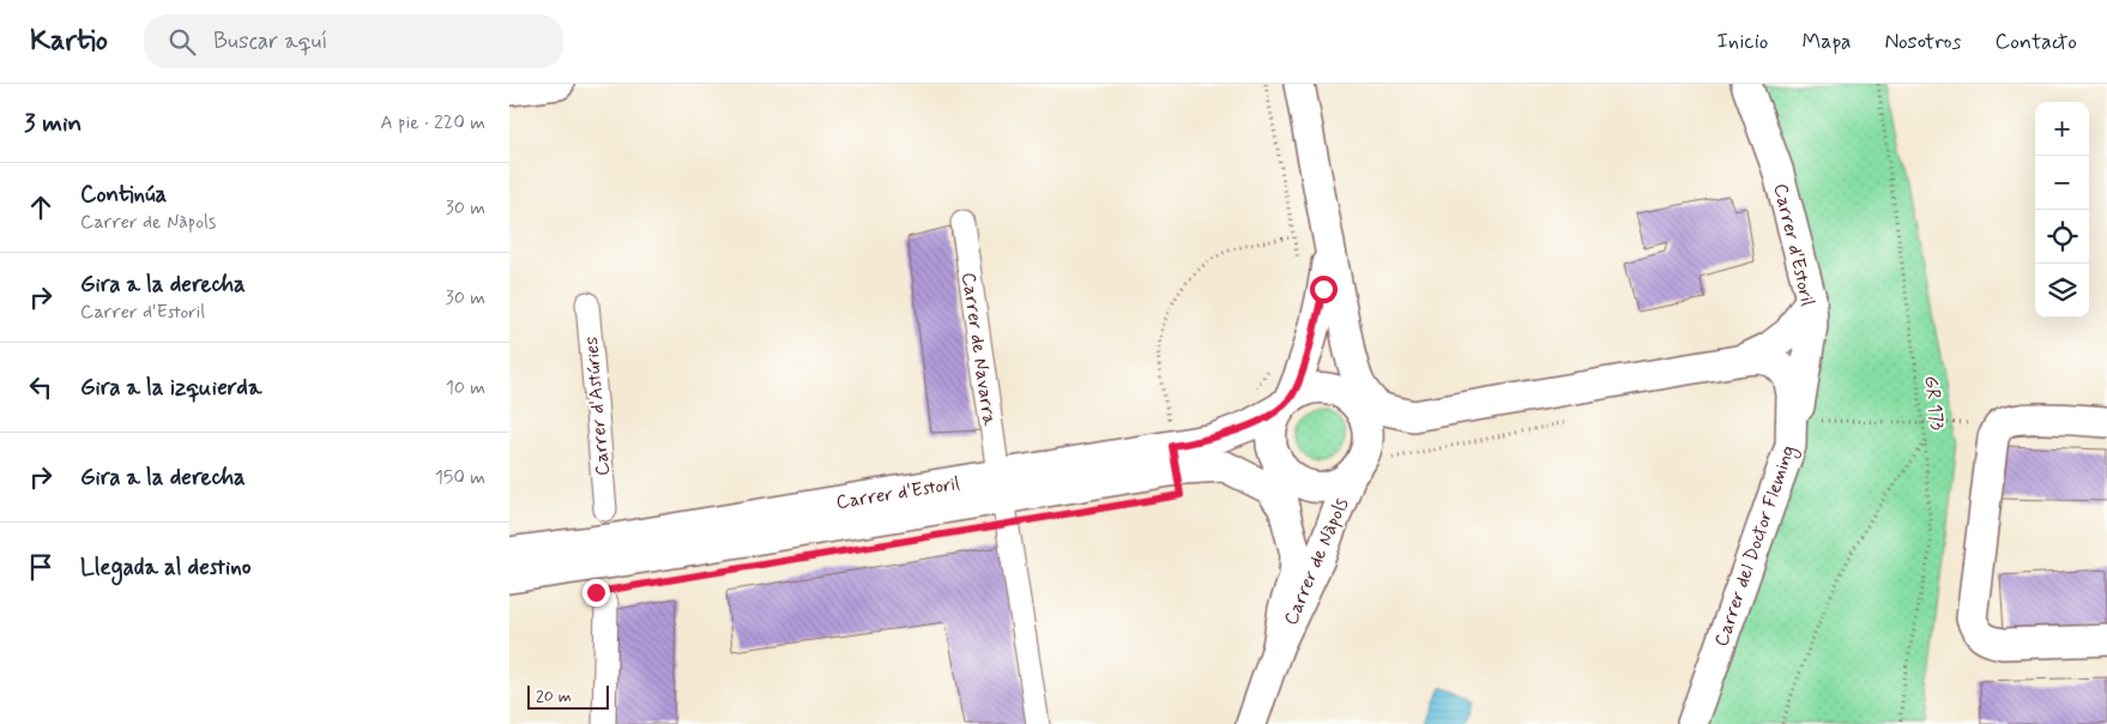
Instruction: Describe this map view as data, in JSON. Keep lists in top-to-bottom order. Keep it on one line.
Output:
{"streets":{"street":["Carrer d'Estoril","Carrer de Navarra","Carrer d'Astúries","Carrer del Doctor Fleming","Carrer de Nàpols"],"path":["GR 173"]},"crossings":[["Carrer d'Estoril","Carrer de Navarra"],["Carrer d'Estoril","Carrer del Doctor Fleming"],["Carrer d'Estoril","Carrer de Nàpols"],["Carrer del Doctor Fleming","Carrer de Nàpols"]],"scale_bar":"20 m","page":{"header":"Kartio","search":"Buscar aquí","nav":["Inicio","Mapa","Nosotros","Contacto"],"heading":["3 min","A pie · 220 m"],"map_buttons":["+","−"],"list":[["Continúa","Carrer de Nàpols","30 m"],["Gira a la derecha","Carrer d'Estoril","30 m"],["Gira a la izquierda","10 m"],["Gira a la derecha","150 m"],"Llegada al destino"],"scale":"20 m"}}
